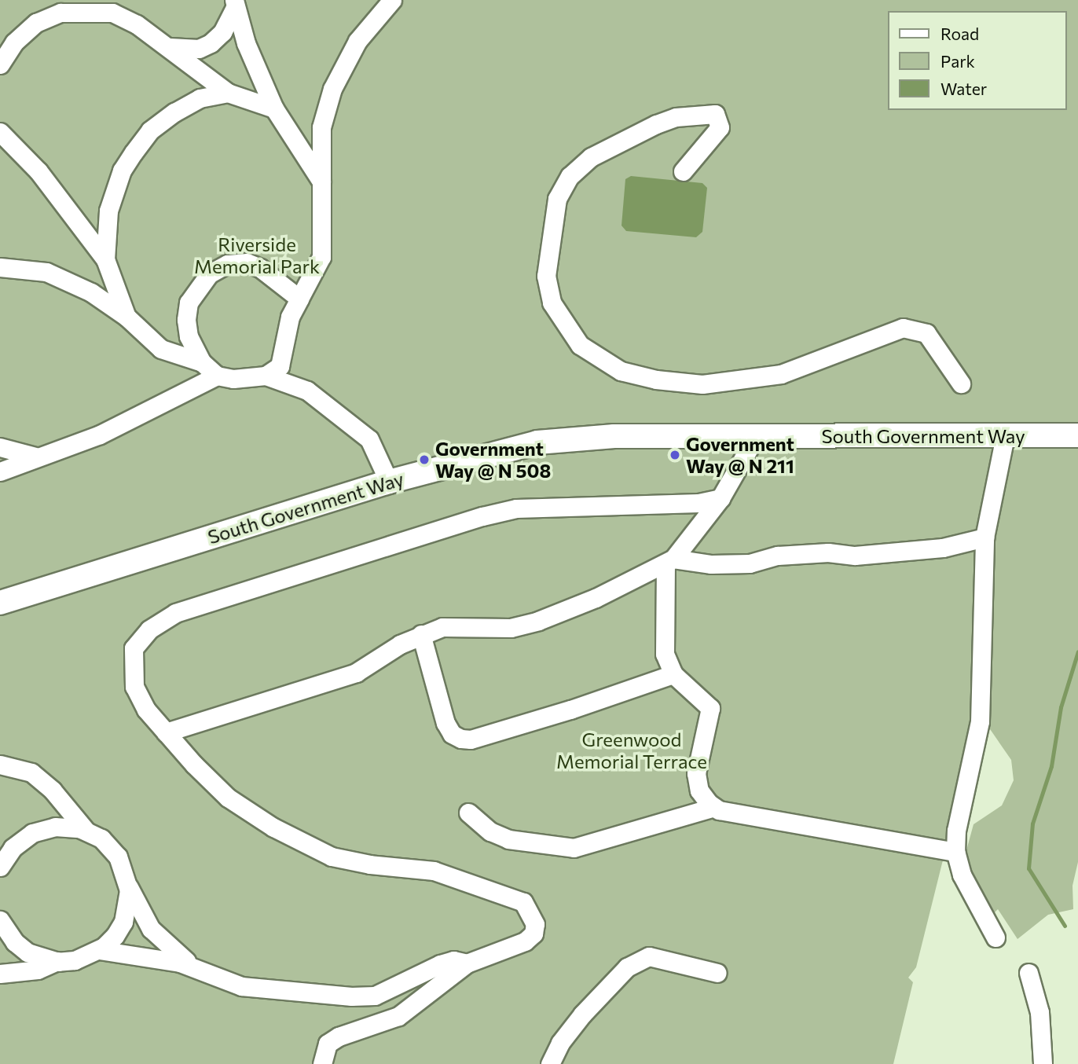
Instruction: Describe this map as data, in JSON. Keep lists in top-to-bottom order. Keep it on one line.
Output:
{"streets":{"main road":["South Government Way"]},"parks":["Riverside Memorial Park","Greenwood Memorial Terrace"],"places":["Government Way @ N 211","Government Way @ N 508"],"legend":["Road","Park","Water"]}
